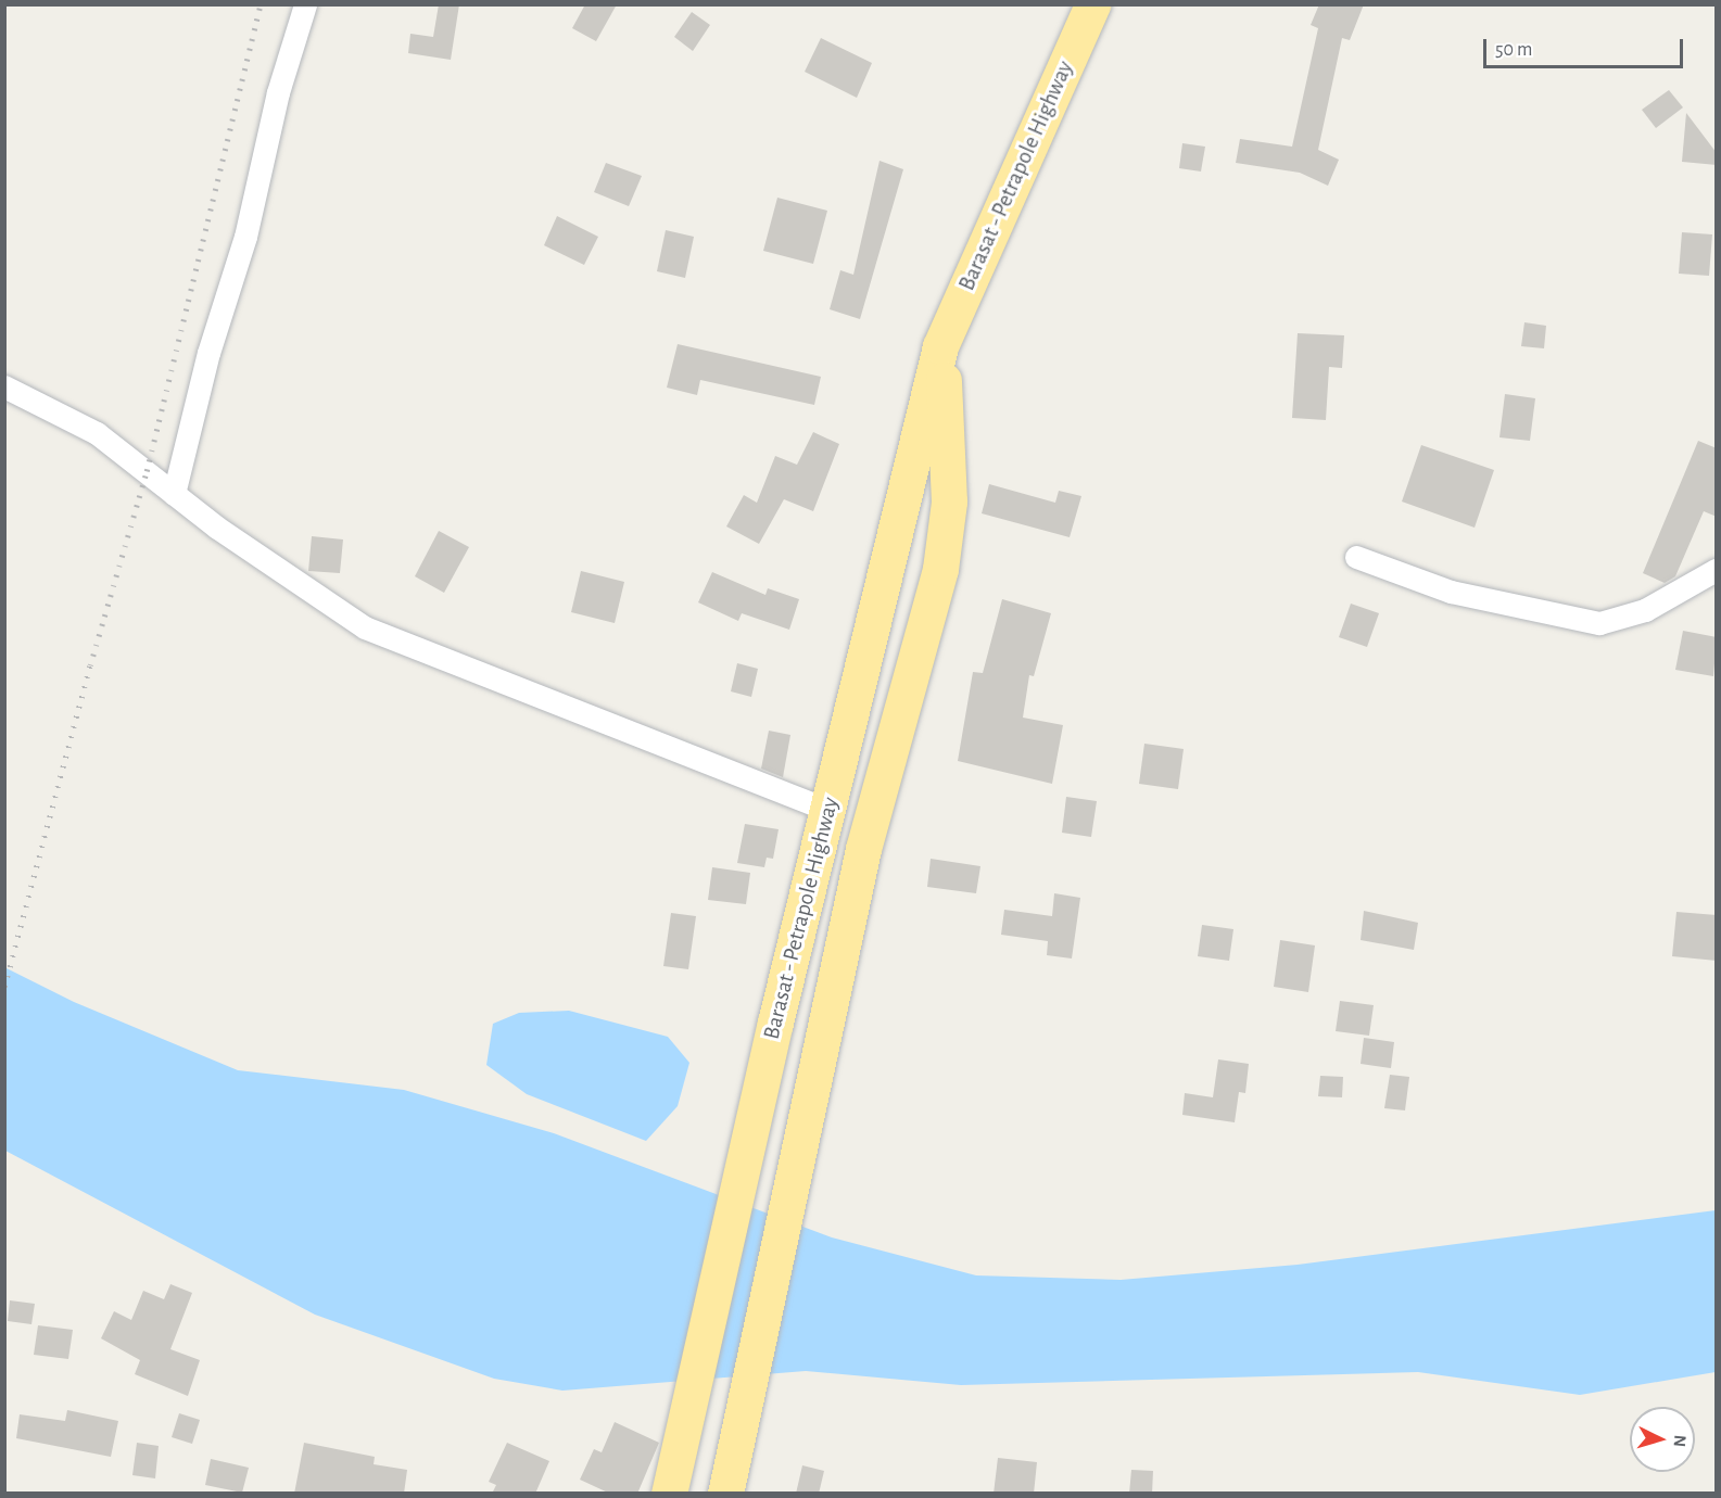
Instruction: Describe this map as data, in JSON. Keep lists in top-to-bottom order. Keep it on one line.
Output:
{"streets":{"highway":["Barasat - Petrapole Highway"]},"scale_bar":"50 m","north":"right"}
